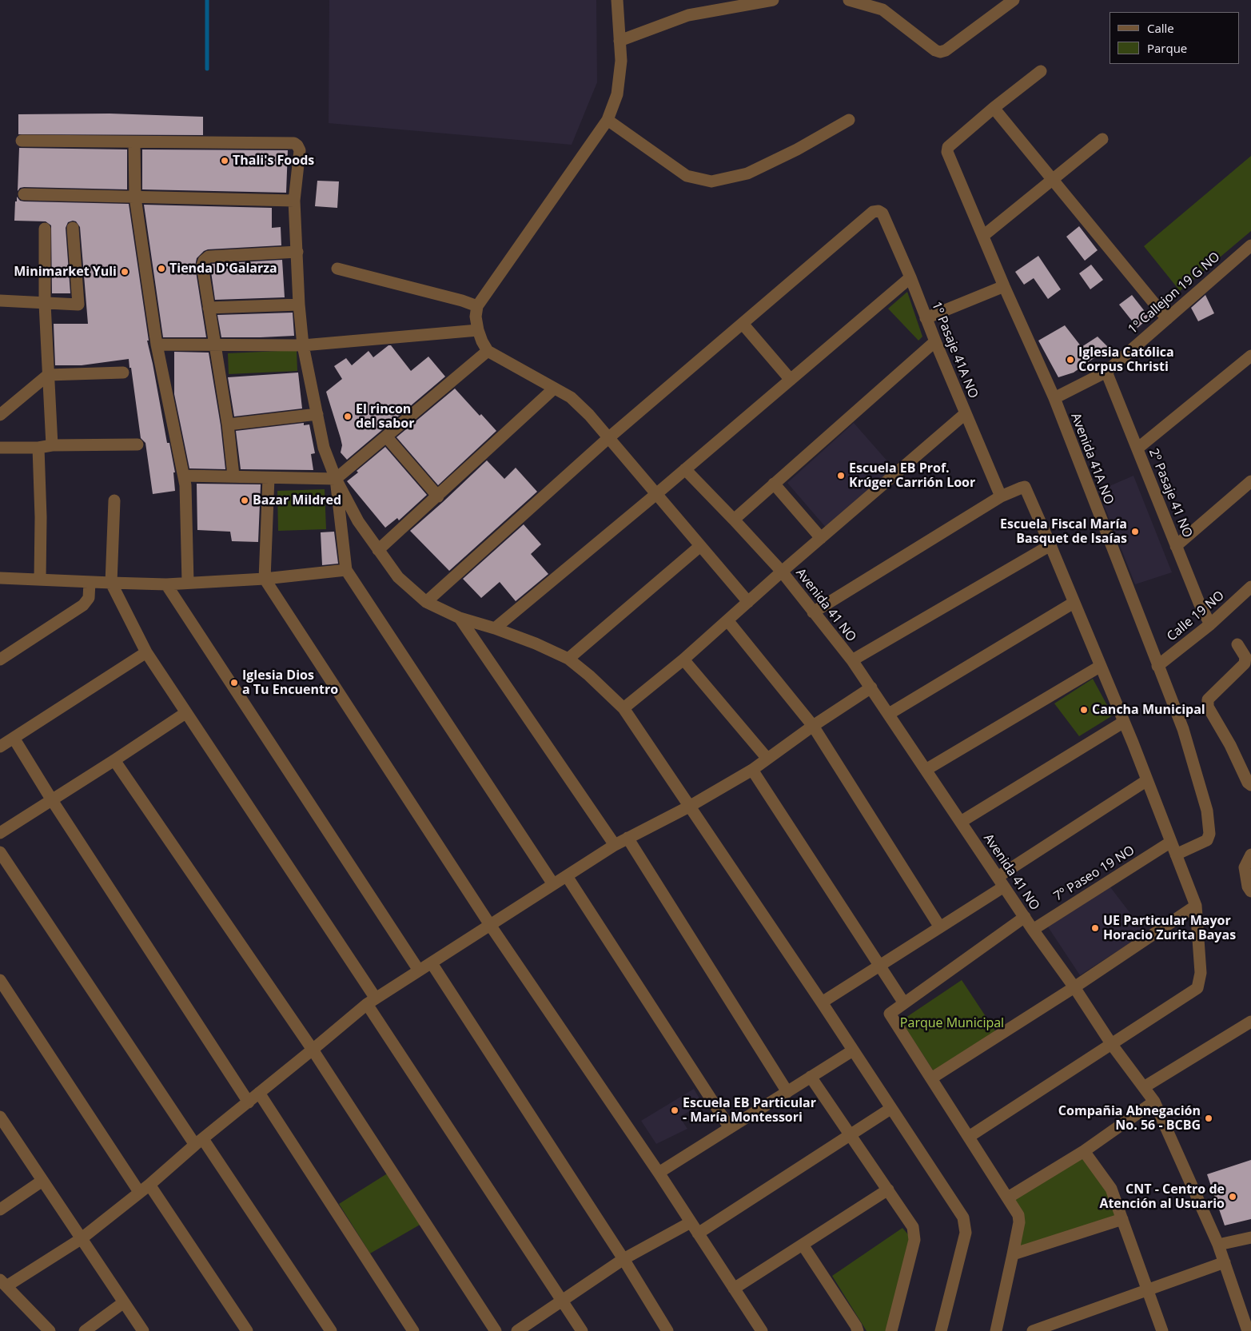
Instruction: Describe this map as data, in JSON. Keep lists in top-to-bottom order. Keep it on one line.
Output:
{"streets":{"street":["1º Callejon 19 G NO","1º Pasaje 41A NO","Avenida 41A NO","2º Pasaje 41 NO","Avenida 41 NO","Calle 19 NO","7º Paseo 19 NO"]},"crossings":[["1º Callejon 19 G NO","Avenida 41A NO"],["1º Callejon 19 G NO","2º Pasaje 41 NO"],["Avenida 41A NO","Calle 19 NO"],["2º Pasaje 41 NO","Calle 19 NO"],["Avenida 41 NO","7º Paseo 19 NO"]],"parks":["Parque Municipal"],"places":["Thali's Foods","Tienda D'Galarza","Minimarket Yuli","Iglesia Católica Corpus Christi","El rincon del sabor","Escuela EB Prof. Krúger Carrión Loor","Bazar Mildred","Escuela Fiscal María Basquet de Isaías","Iglesia Dios a Tu Encuentro","Cancha Municipal","UE Particular Mayor Horacio Zurita Bayas","Escuela EB Particular - María Montessori","Compañia Abnegación No. 56 - BCBG","CNT - Centro de Atención al Usuario"],"legend":["Calle","Parque"]}
